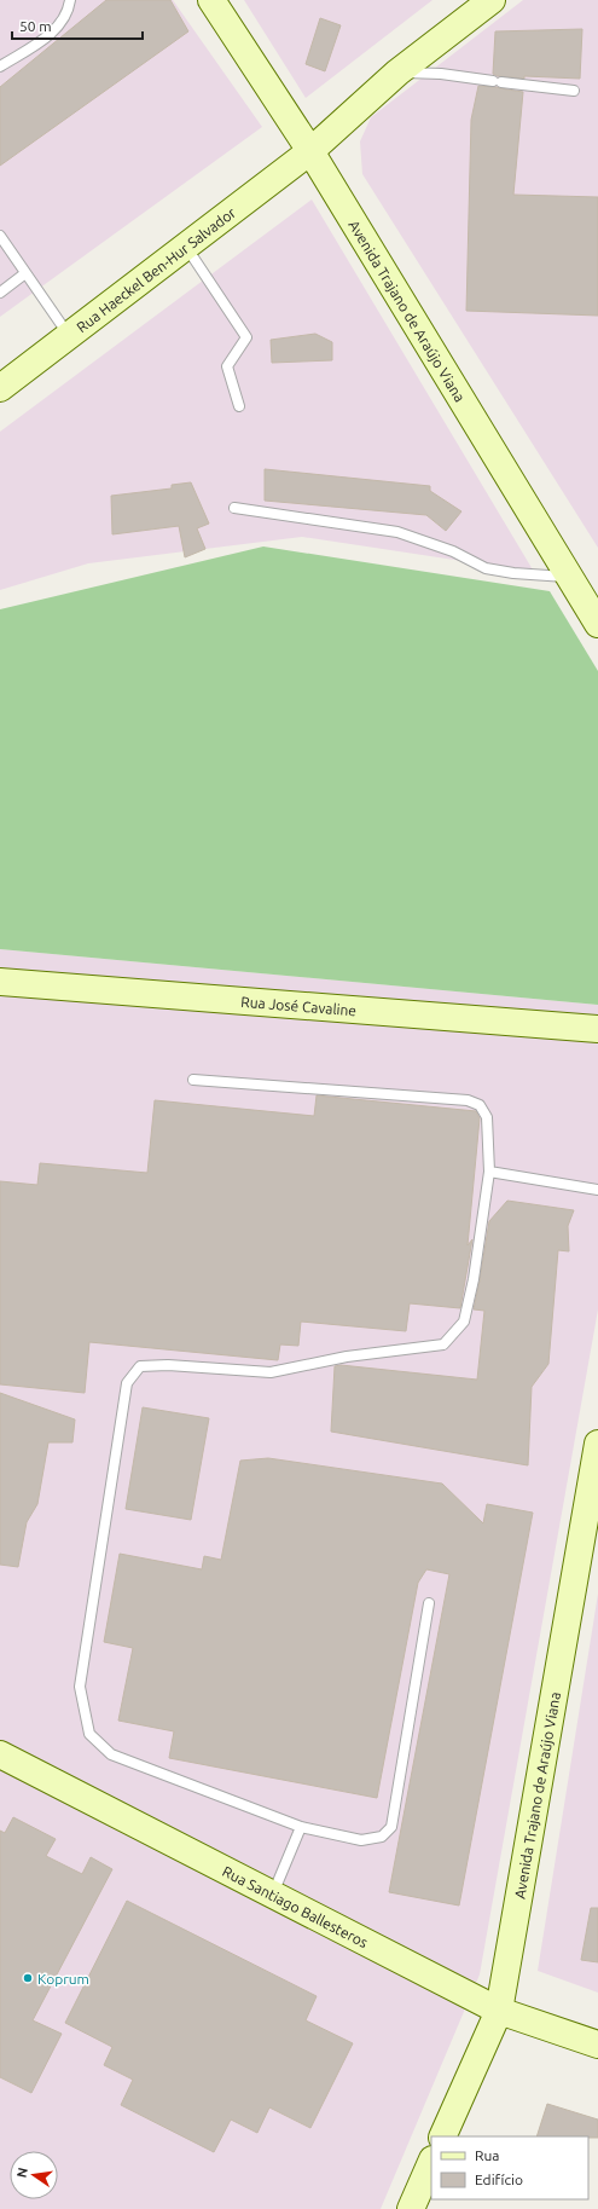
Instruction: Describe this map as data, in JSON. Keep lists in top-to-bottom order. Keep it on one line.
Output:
{"streets":{"street":["Rua Haeckel Ben-Hur Salvador","Avenida Trajano de Araújo Viana","Rua José Cavaline","Rua Santiago Ballesteros"]},"crossings":[["Rua Haeckel Ben-Hur Salvador","Avenida Trajano de Araújo Viana"],["Avenida Trajano de Araújo Viana","Rua Santiago Ballesteros"]],"places":["Koprum"],"legend":["Rua","Edifício"],"scale_bar":"50 m","north":"left"}
